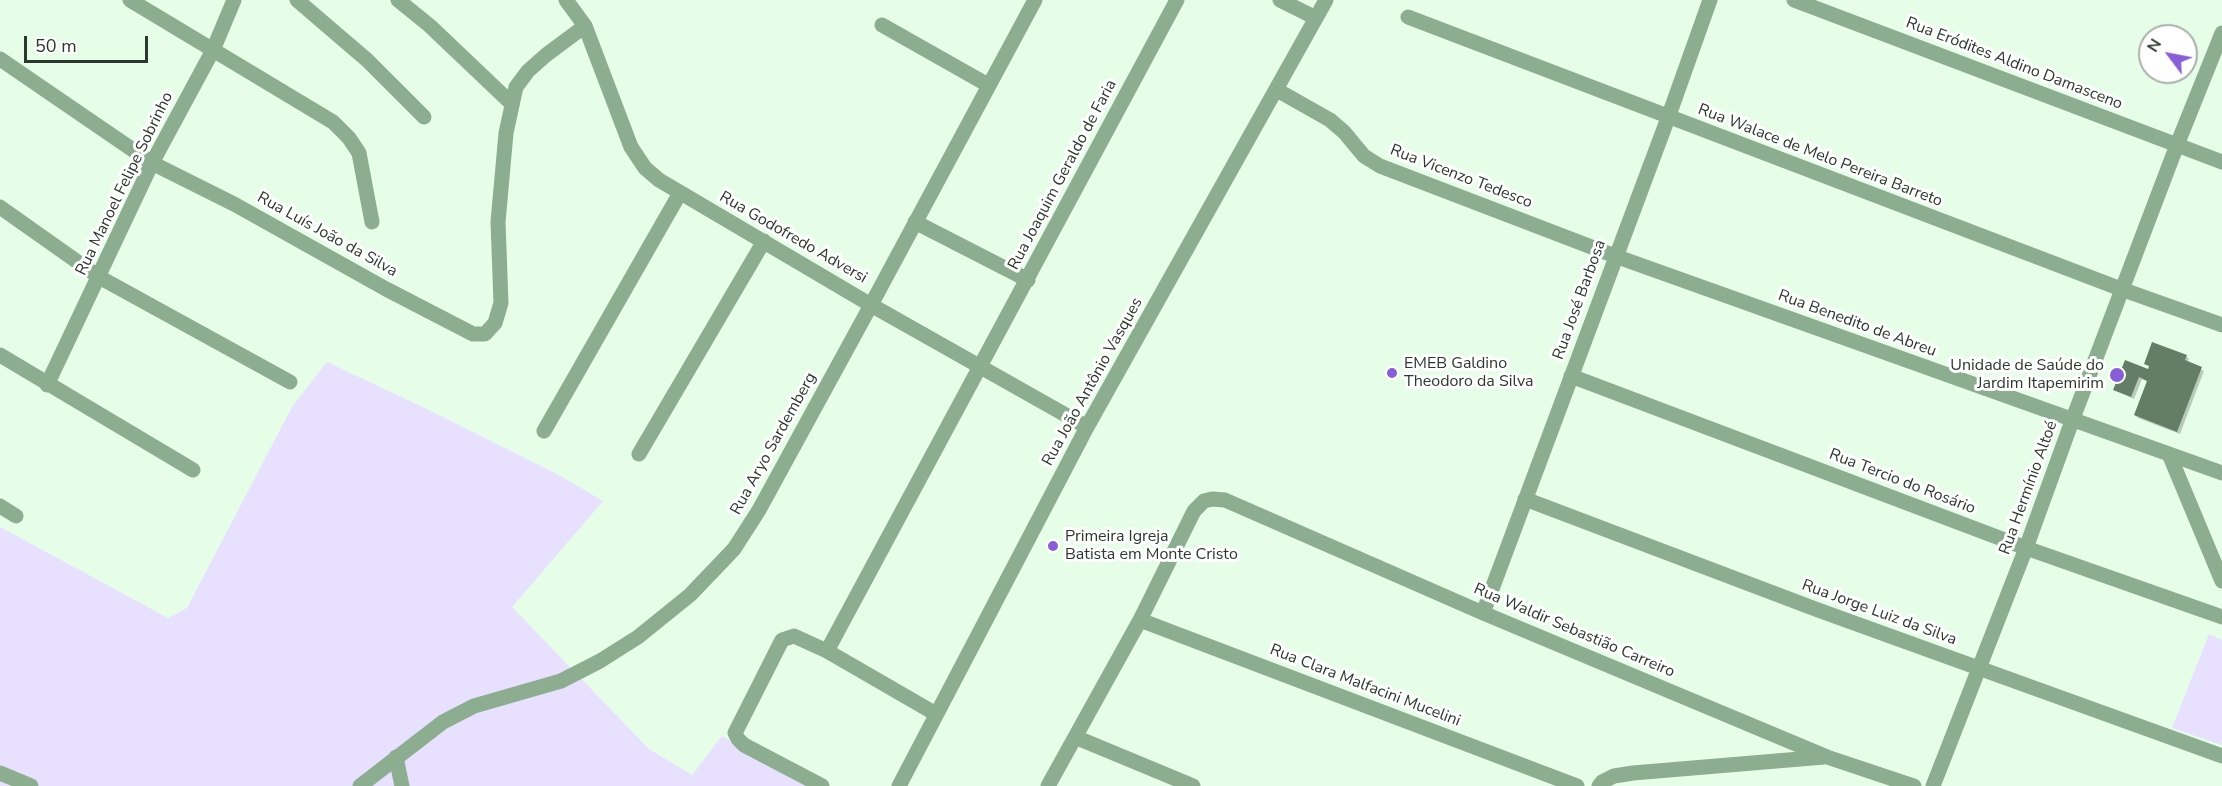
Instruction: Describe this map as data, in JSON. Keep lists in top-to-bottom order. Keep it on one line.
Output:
{"streets":{"street":["Rua Eródites Aldino Damasceno","Rua Walace de Melo Pereira Barreto","Rua Joaquim Geraldo de Faria","Rua Vicenzo Tedesco","Rua Manoel Felipe Sobrinho","Rua Luís João da Silva","Rua Godofredo Adversi","Rua José Barbosa","Rua Benedito de Abreu","Rua João Antônio Vasques","Rua Aryo Sardemberg","Rua Tercio do Rosário","Rua Hermínio Altoé","Rua Jorge Luiz da Silva","Rua Waldir Sebastião Carreiro","Rua Clara Malfacini Mucelini"]},"crossings":[["Rua Eródites Aldino Damasceno","Rua Hermínio Altoé"],["Rua Walace de Melo Pereira Barreto","Rua José Barbosa"],["Rua Walace de Melo Pereira Barreto","Rua Hermínio Altoé"],["Rua Joaquim Geraldo de Faria","Rua Godofredo Adversi"],["Rua Vicenzo Tedesco","Rua José Barbosa"],["Rua Vicenzo Tedesco","Rua Benedito de Abreu"],["Rua Vicenzo Tedesco","Rua João Antônio Vasques"],["Rua Manoel Felipe Sobrinho","Rua Luís João da Silva"],["Rua Godofredo Adversi","Rua João Antônio Vasques"],["Rua Godofredo Adversi","Rua Aryo Sardemberg"],["Rua José Barbosa","Rua Benedito de Abreu"],["Rua José Barbosa","Rua Tercio do Rosário"],["Rua José Barbosa","Rua Jorge Luiz da Silva"],["Rua José Barbosa","Rua Waldir Sebastião Carreiro"],["Rua Benedito de Abreu","Rua Hermínio Altoé"],["Rua Tercio do Rosário","Rua Hermínio Altoé"],["Rua Hermínio Altoé","Rua Jorge Luiz da Silva"],["Rua Waldir Sebastião Carreiro","Rua Clara Malfacini Mucelini"]],"places":["EMEB Galdino Theodoro da Silva","Unidade de Saúde do Jardim Itapemirim","Primeira Igreja Batista em Monte Cristo"],"scale_bar":"50 m","north":"top left"}
